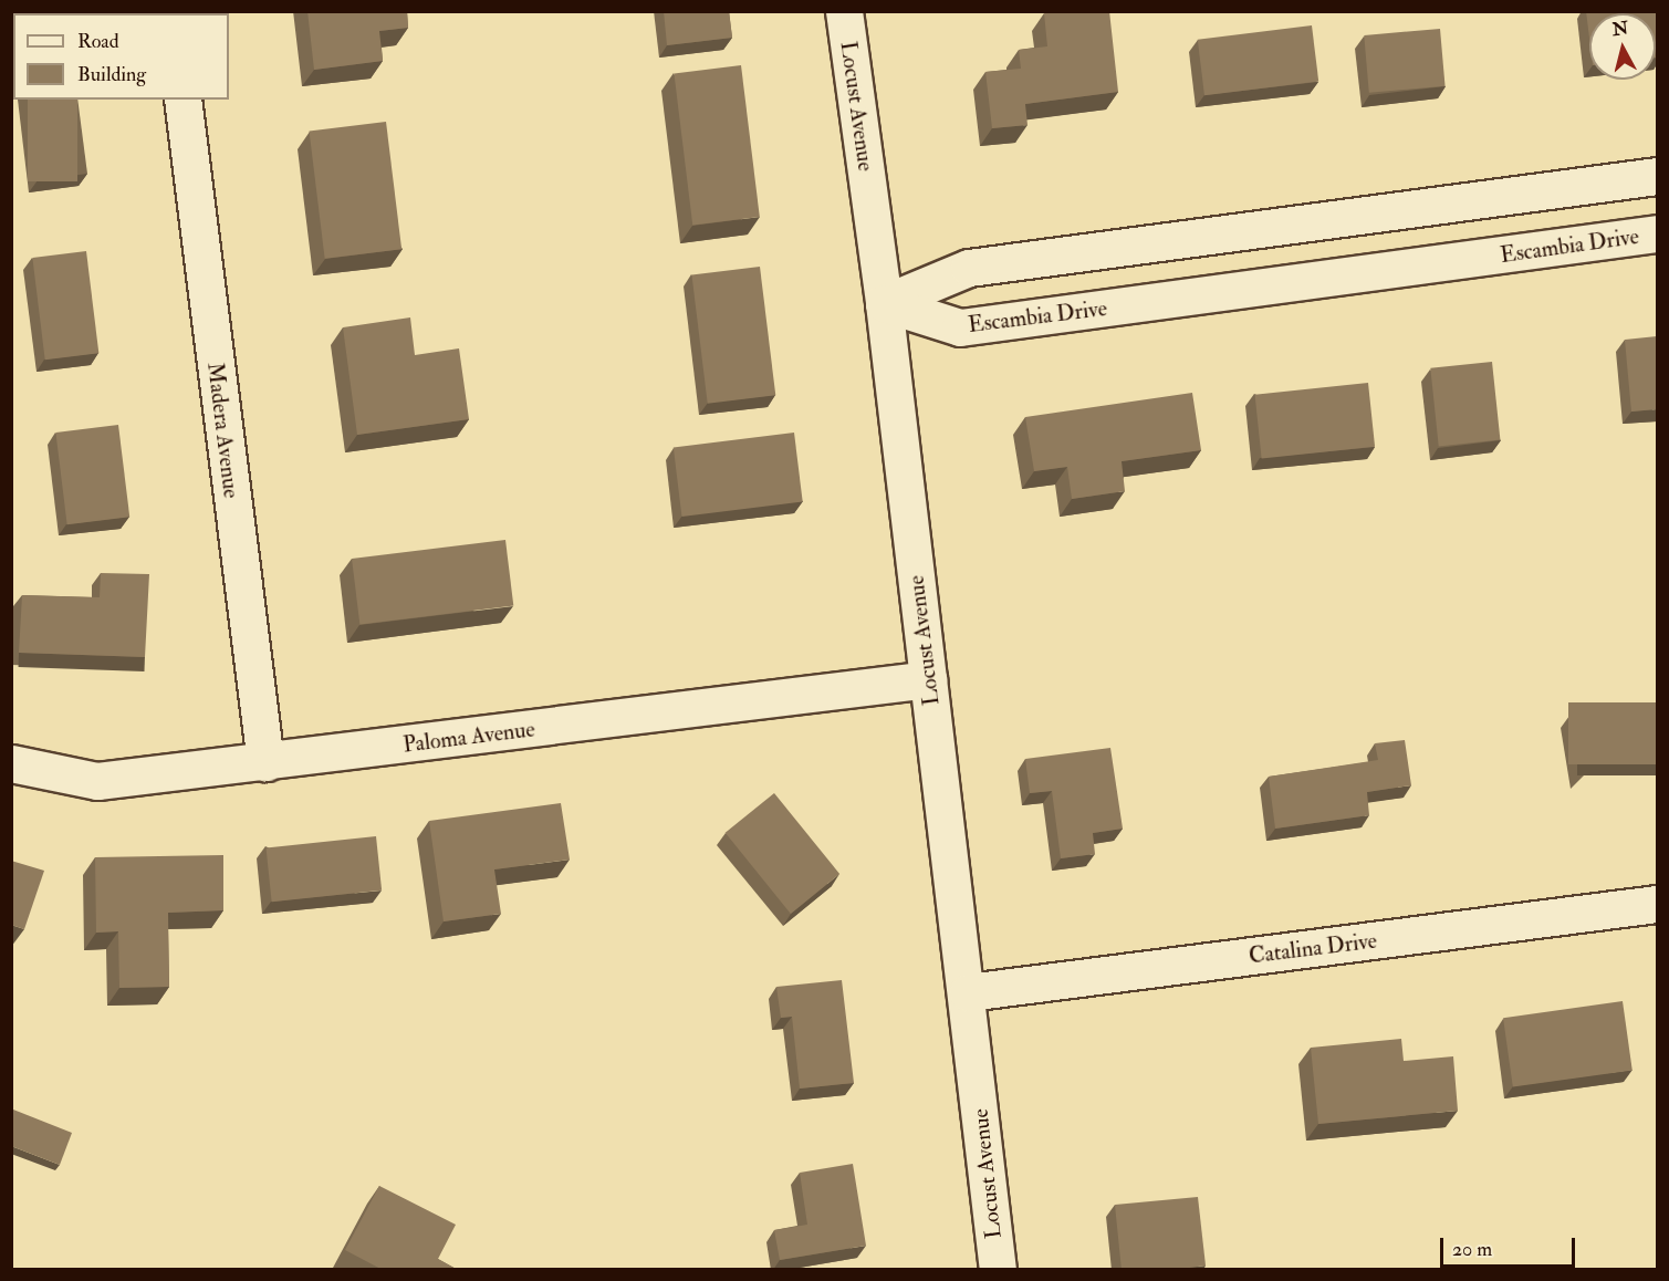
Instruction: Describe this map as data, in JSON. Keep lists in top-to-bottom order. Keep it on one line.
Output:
{"streets":{"street":["Locust Avenue","Escambia Drive","Madera Avenue","Paloma Avenue","Catalina Drive"]},"crossings":[["Locust Avenue","Escambia Drive"],["Locust Avenue","Paloma Avenue"],["Locust Avenue","Catalina Drive"],["Madera Avenue","Paloma Avenue"]],"legend":["Road","Building"],"scale_bar":"20 m","north":"top"}
